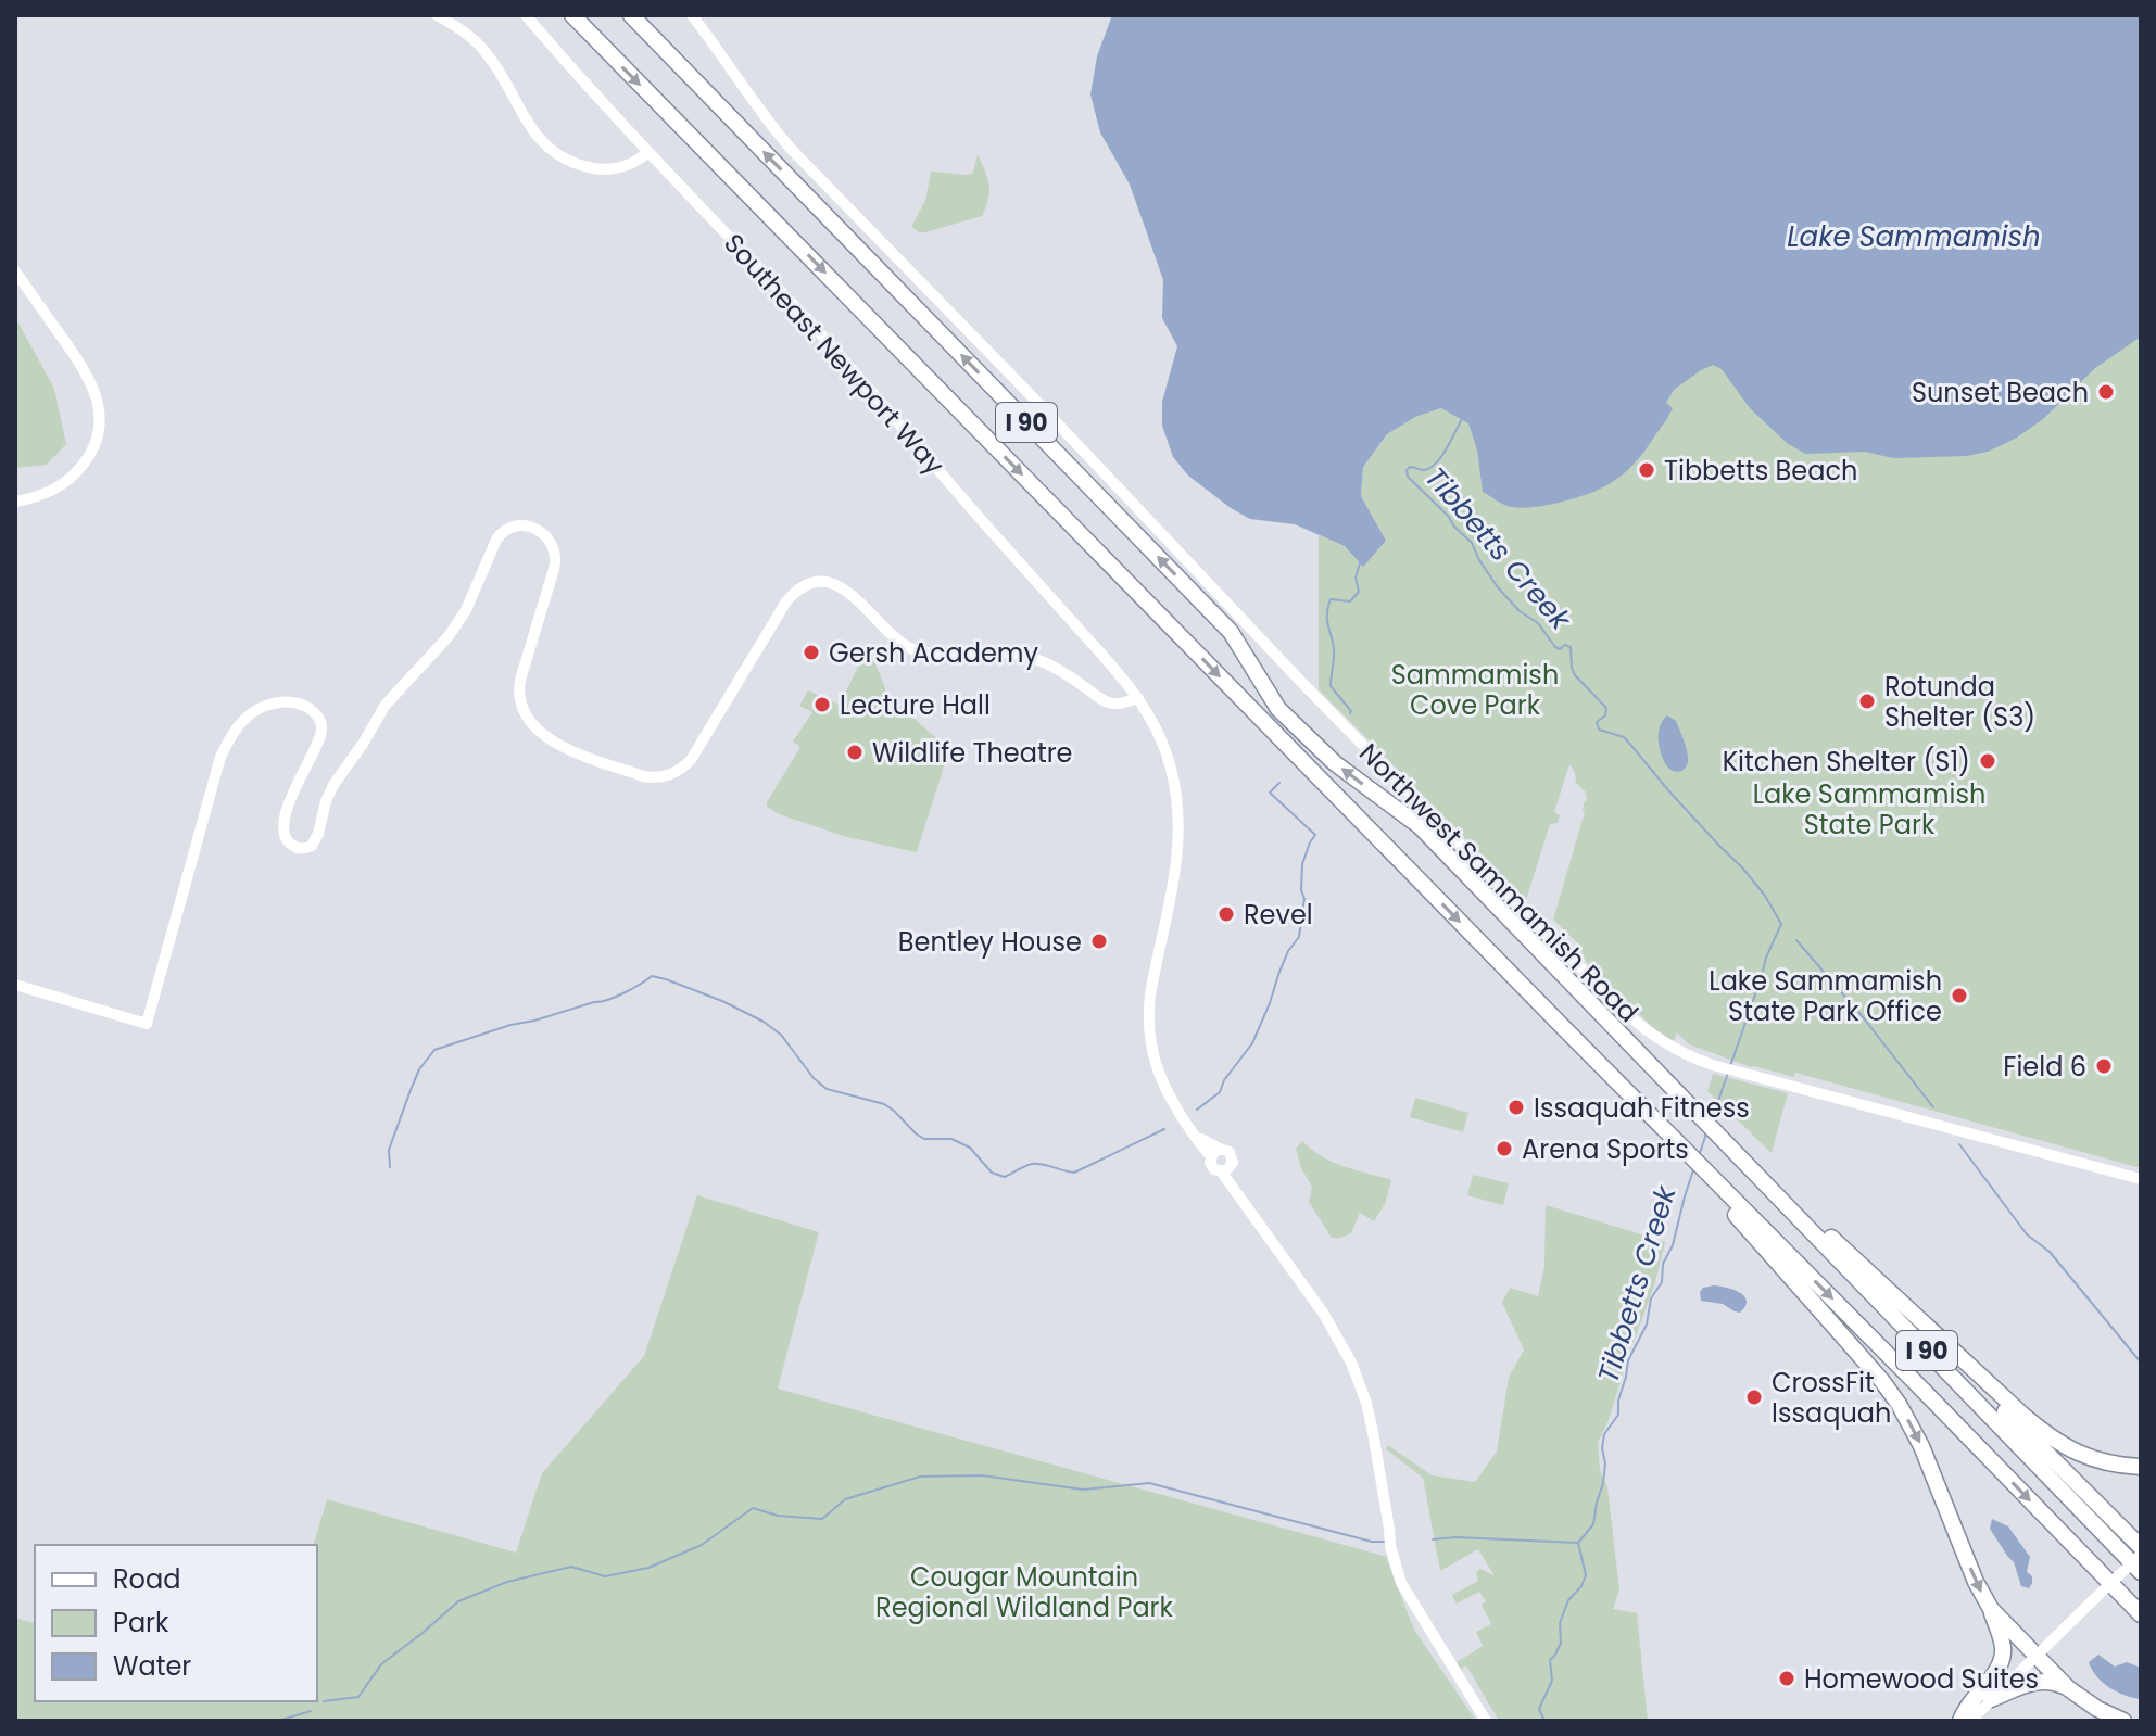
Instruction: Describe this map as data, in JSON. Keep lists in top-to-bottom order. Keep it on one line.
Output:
{"streets":{"highway":["I 90"],"street":["Southeast Newport Way","Northwest Sammamish Road"]},"water":["Lake Sammamish","Tibbetts Creek"],"parks":["Sammamish Cove Park","Lake Sammamish State Park","Cougar Mountain Regional Wildland Park"],"places":["Sunset Beach","Tibbetts Beach","Gersh Academy","Rotunda Shelter (S3)","Lecture Hall","Wildlife Theatre","Kitchen Shelter (S1)","Revel","Bentley House","Lake Sammamish State Park Office","Field 6","Issaquah Fitness","Arena Sports","CrossFit Issaquah","Homewood Suites"],"legend":["Road","Park","Water"]}
